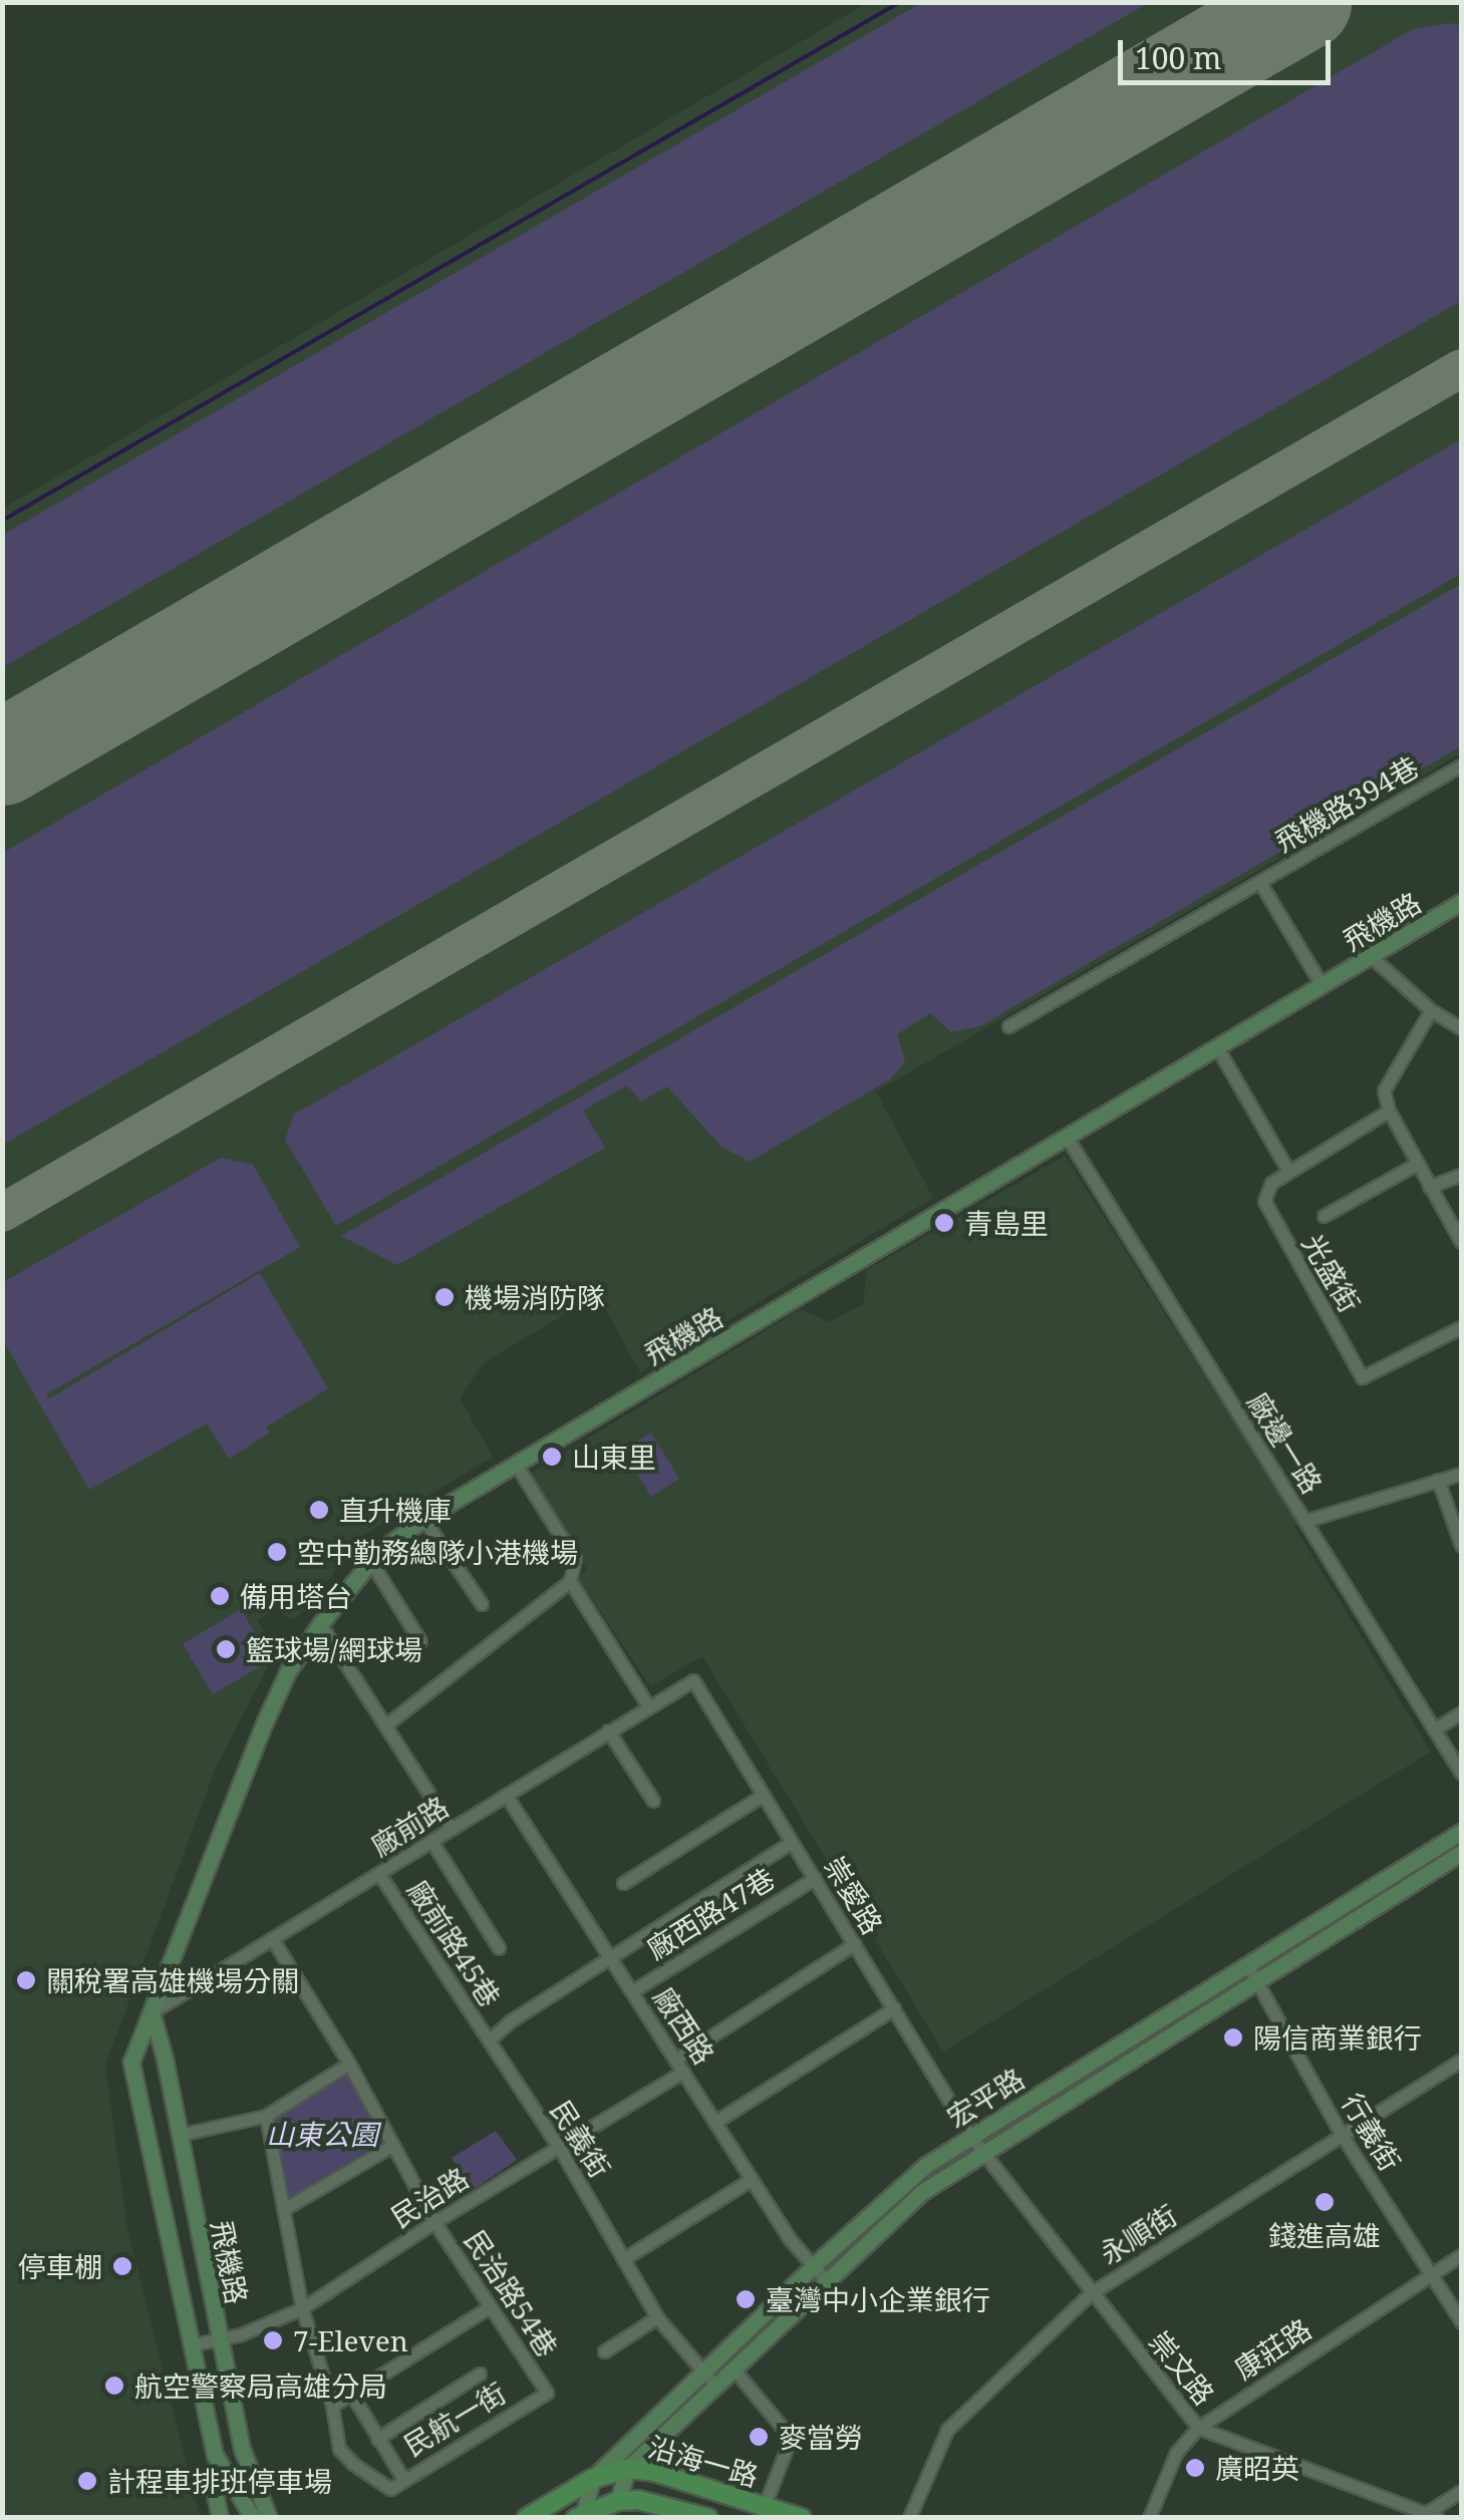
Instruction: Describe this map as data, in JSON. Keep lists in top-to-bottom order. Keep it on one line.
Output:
{"streets":{"main road":["沿海一路"],"street":["飛機路394巷","飛機路","光盛街","廠邊一路","廠前路","崇愛路","廠西路47巷","廠前路45巷","廠西路","宏平路","行義街","民義街","民治路","永順街","民治路54巷","康莊路","崇文路","民航一街"]},"crossings":[["飛機路","廠邊一路"],["飛機路","廠前路"],["飛機路","民治路"],["廠前路","崇愛路"],["廠前路","廠前路45巷"],["廠前路","廠西路"],["廠前路","民治路54巷"],["崇愛路","廠西路47巷"],["崇愛路","宏平路"],["崇愛路","崇文路"],["廠西路47巷","廠西路"],["廠前路45巷","民義街"],["廠西路","宏平路"],["廠西路","民治路"],["宏平路","行義街"],["宏平路","民義街"],["宏平路","崇文路"],["宏平路","沿海一路"],["行義街","永順街"],["行義街","康莊路"],["民義街","民治路"],["民治路","民治路54巷"],["永順街","崇文路"],["民治路54巷","民航一街"],["康莊路","崇文路"]],"parks":["山東公園"],"places":["青島里","機場消防隊","山東里","直升機庫","空中勤務總隊小港機場","備用塔台","籃球場/網球場","關稅署高雄機場分關","陽信商業銀行","錢進高雄","停車棚","臺灣中小企業銀行","7-Eleven","航空警察局高雄分局","麥當勞","廣昭英","計程車排班停車場"],"scale_bar":"100 m"}
